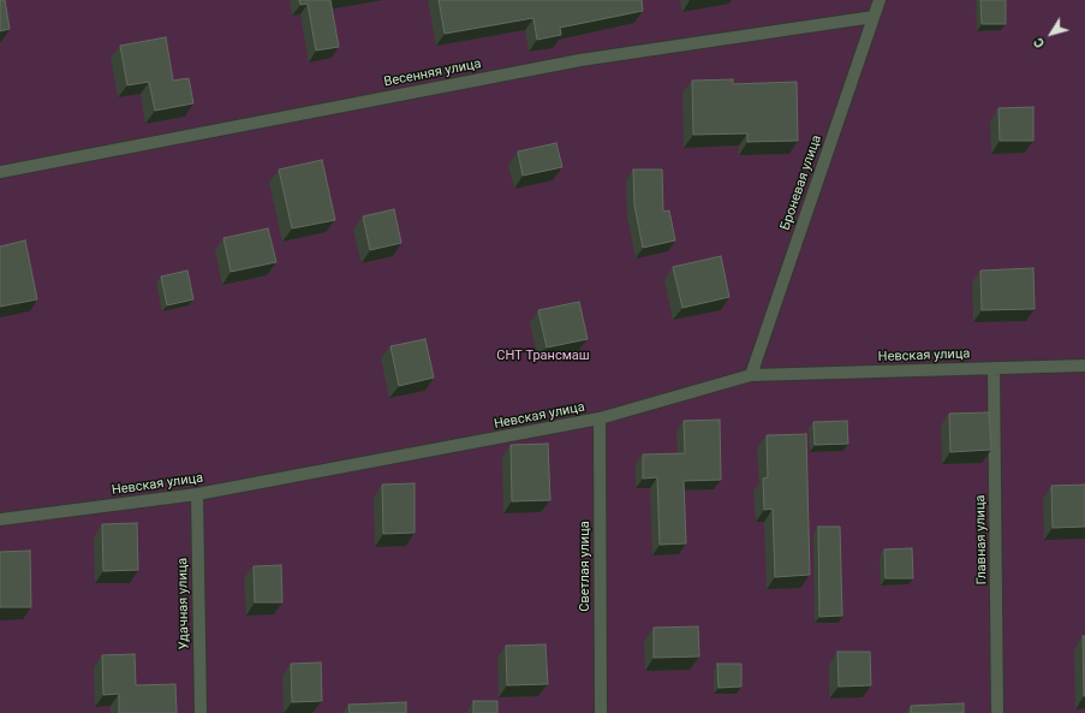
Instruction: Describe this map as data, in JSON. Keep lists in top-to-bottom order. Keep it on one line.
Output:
{"streets":{"street":["Весенняя улица","Броневая улица","Невская улица","Главная улица","Светлая улица","Удачная улица"]},"crossings":[["Весенняя улица","Броневая улица"],["Броневая улица","Невская улица"],["Невская улица","Главная улица"],["Невская улица","Светлая улица"],["Невская улица","Удачная улица"]],"parks":["СНТ Трансмаш"],"north":"bottom left"}
